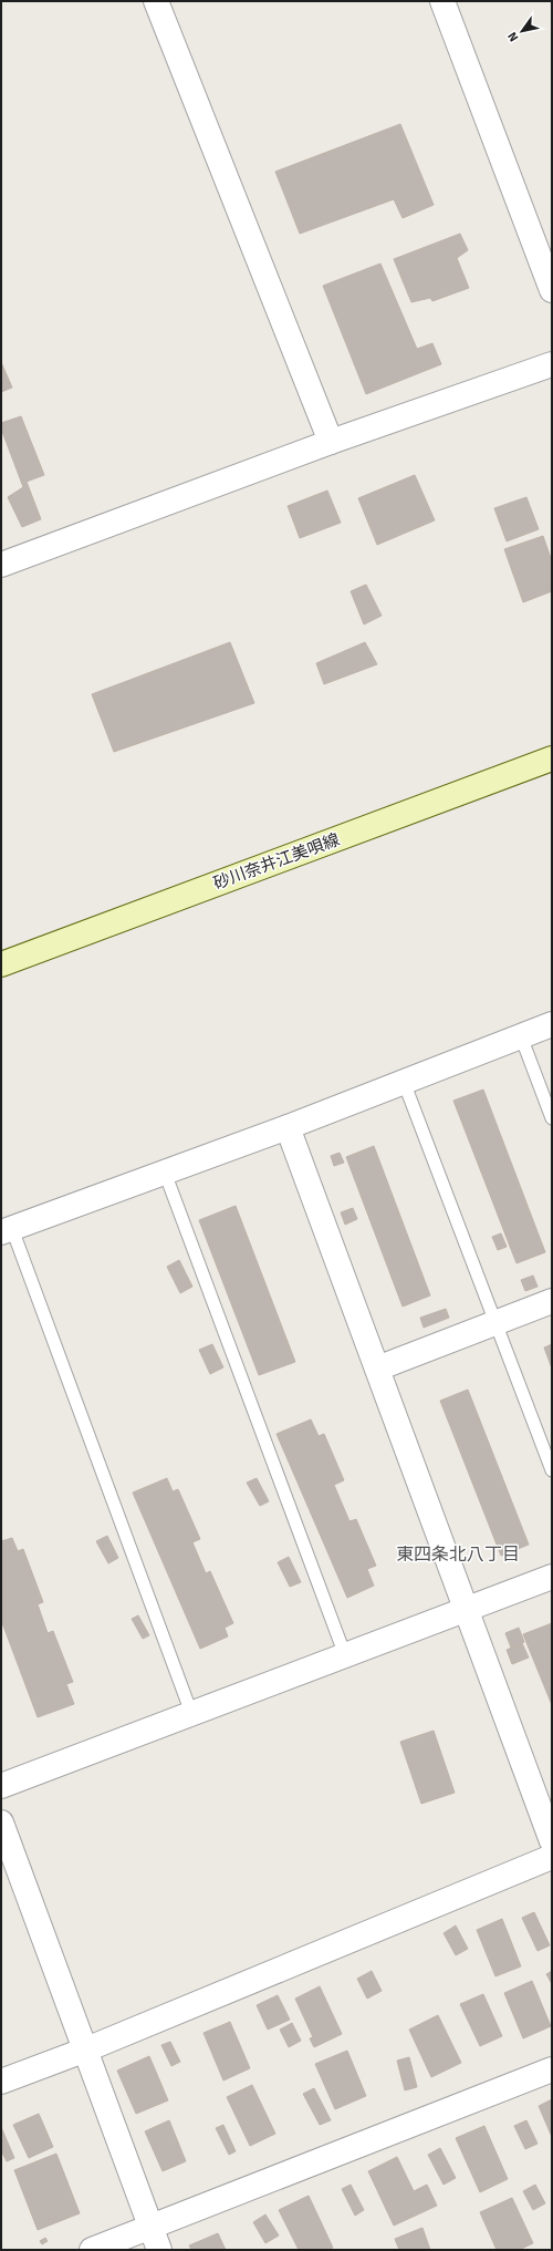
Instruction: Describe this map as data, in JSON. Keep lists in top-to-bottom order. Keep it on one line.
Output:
{"streets":{"main road":["砂川奈井江美唄線"]},"districts":["東四条北八丁目"],"north":"bottom left"}
